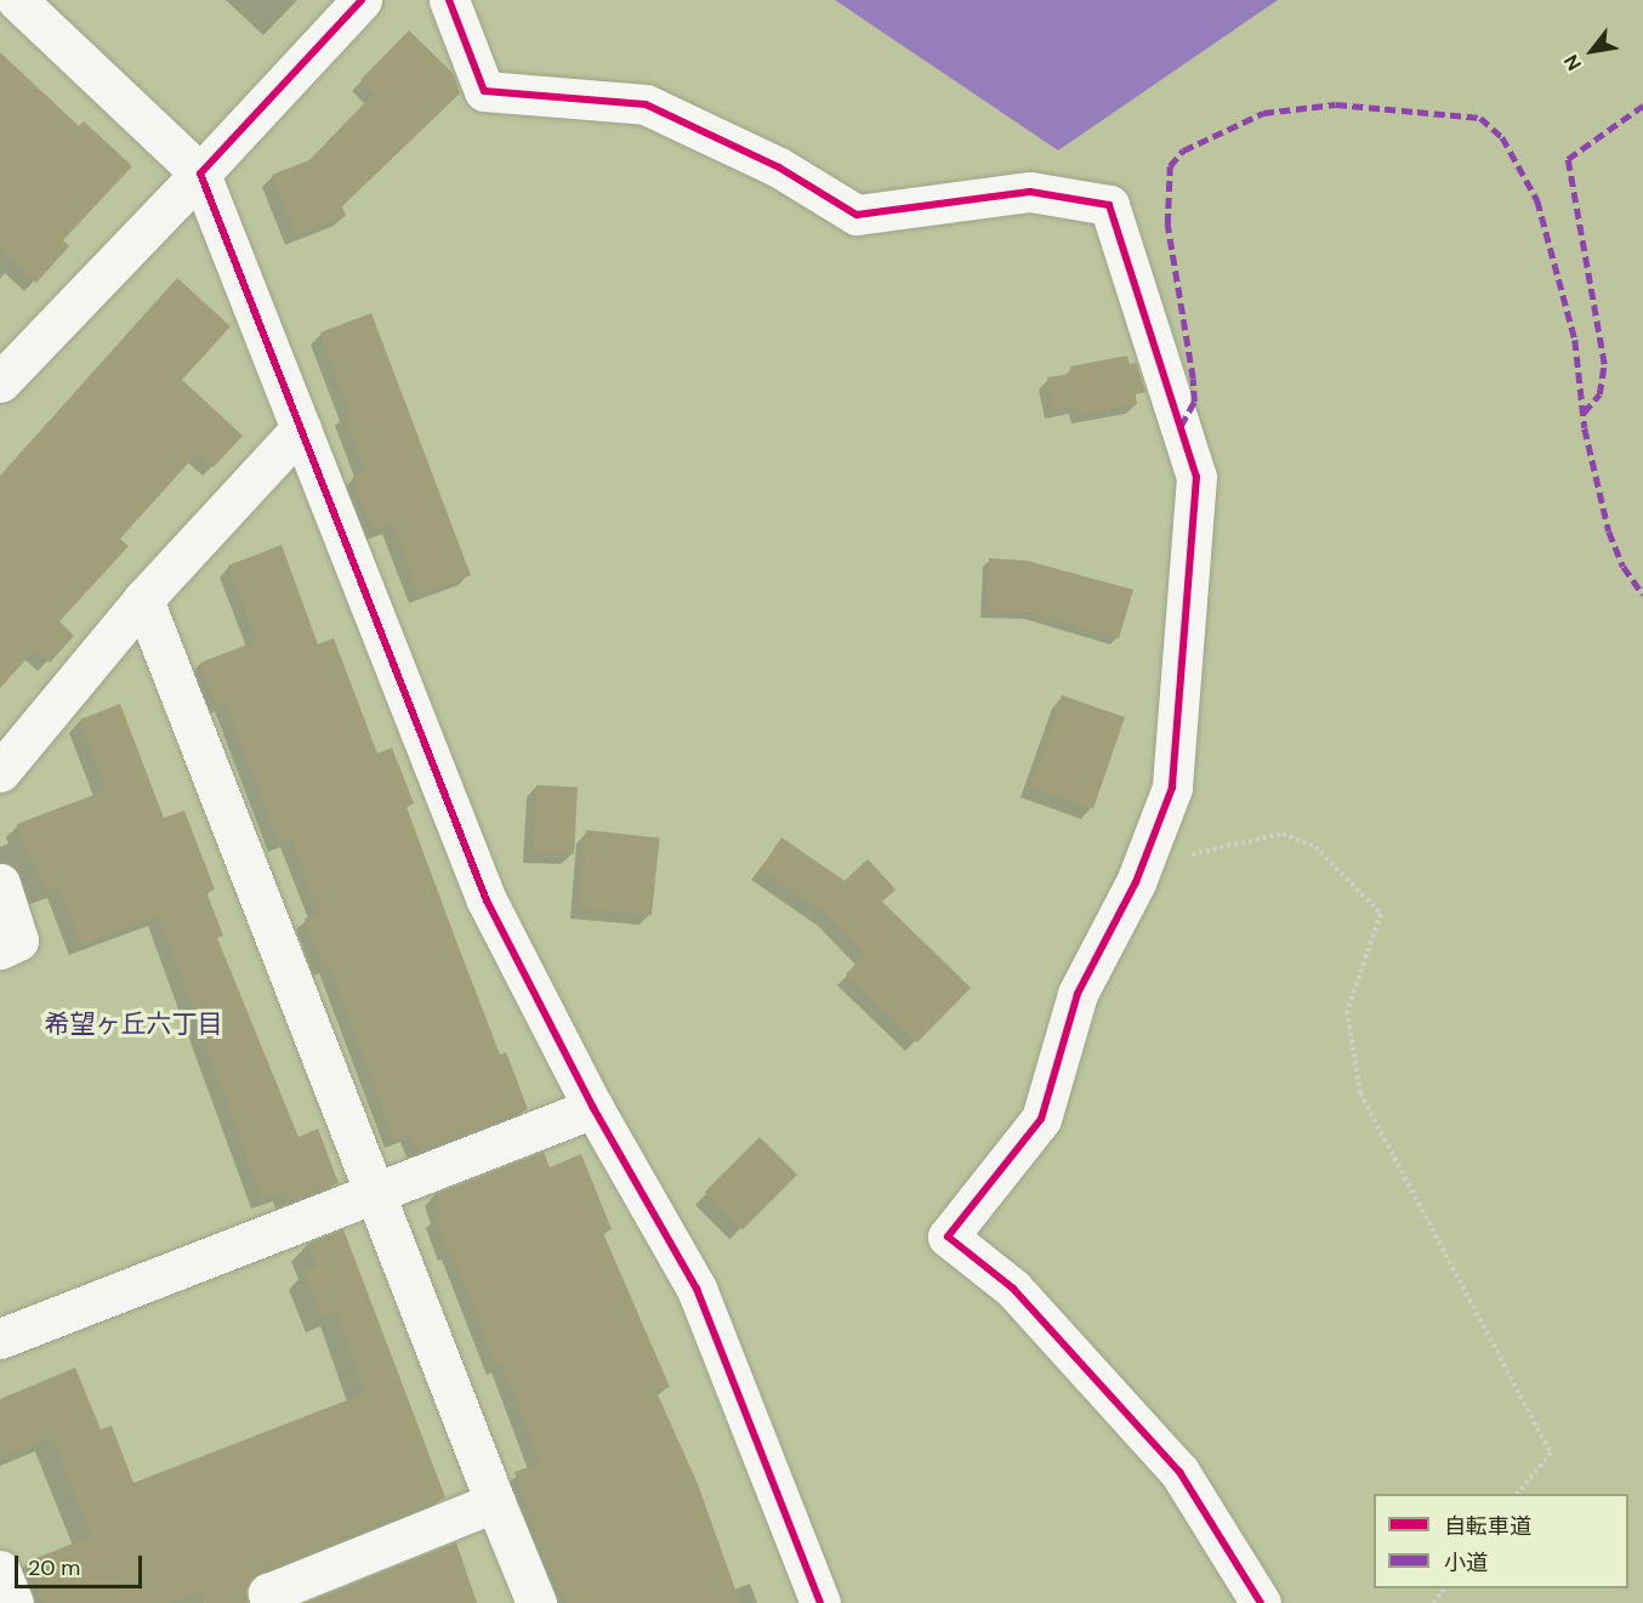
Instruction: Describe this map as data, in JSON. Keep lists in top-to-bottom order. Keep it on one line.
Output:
{"districts":["希望ヶ丘六丁目"],"legend":["自転車道","小道"],"scale_bar":"20 m","north":"bottom left"}
